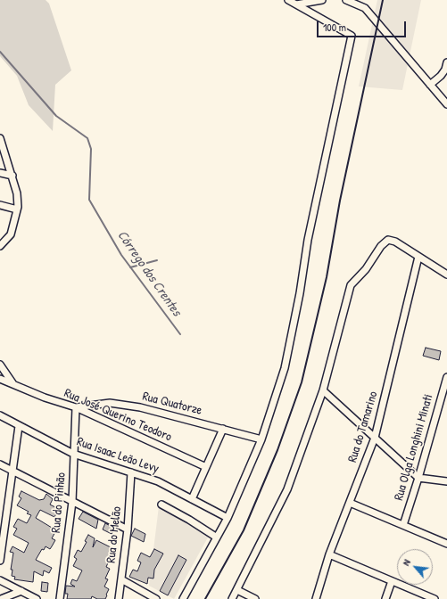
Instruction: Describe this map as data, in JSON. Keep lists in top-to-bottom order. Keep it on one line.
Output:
{"streets":{"street":["Rua Quatorze","Rua José Querino Teodoro","Rua do Tamarino","Rua Olga Longhini Minati","Rua Isaac Leão Levy","Rua do Pinhão","Rua do Melão"]},"crossings":[["Rua Quatorze","Rua José Querino Teodoro"],["Rua Quatorze","Rua do Pinhão"],["Rua José Querino Teodoro","Rua do Pinhão"],["Rua Isaac Leão Levy","Rua do Pinhão"],["Rua Isaac Leão Levy","Rua do Melão"]],"water":["Córrego dos Crentes"],"scale_bar":"100 m","north":"top left"}
